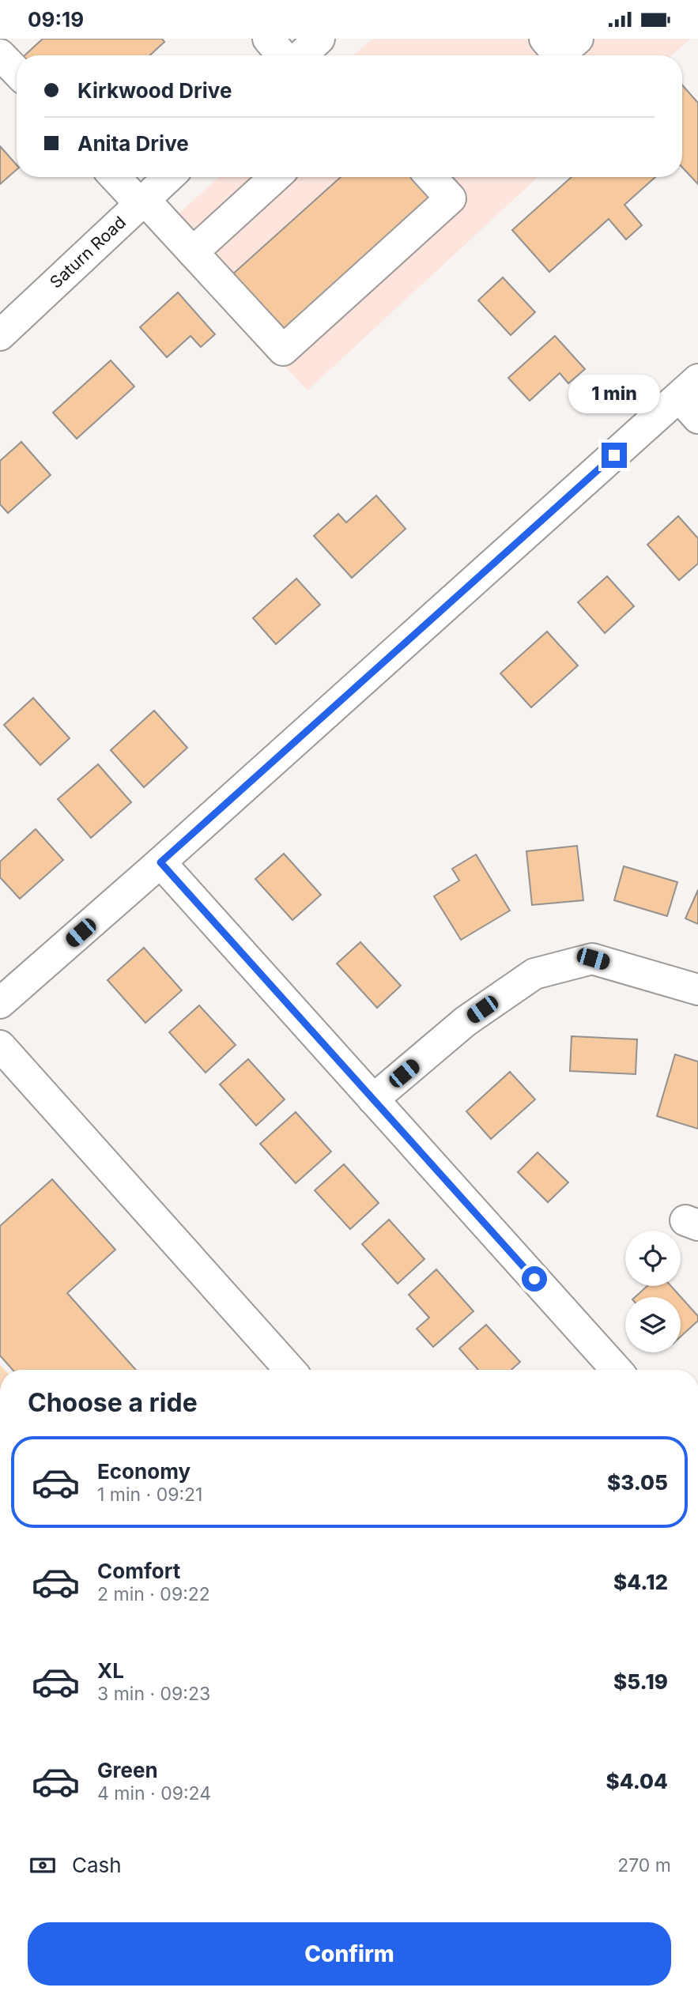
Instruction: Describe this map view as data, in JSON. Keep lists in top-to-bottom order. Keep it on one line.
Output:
{"streets":{"street":["Saturn Road"]},"page":{"status":"09:19","banner":["Kirkwood Drive","Anita Drive"],"bubble":"1 min","heading":"Choose a ride","list":[{"name":"Economy","note":"1 min · 09:21","value":"$3.05"},{"name":"Comfort","note":"2 min · 09:22","value":"$4.12"},{"name":"XL","note":"3 min · 09:23","value":"$5.19"},{"name":"Green","note":"4 min · 09:24","value":"$4.04"}],"pay":["Cash","270 m"],"buttons":"Confirm"}}
